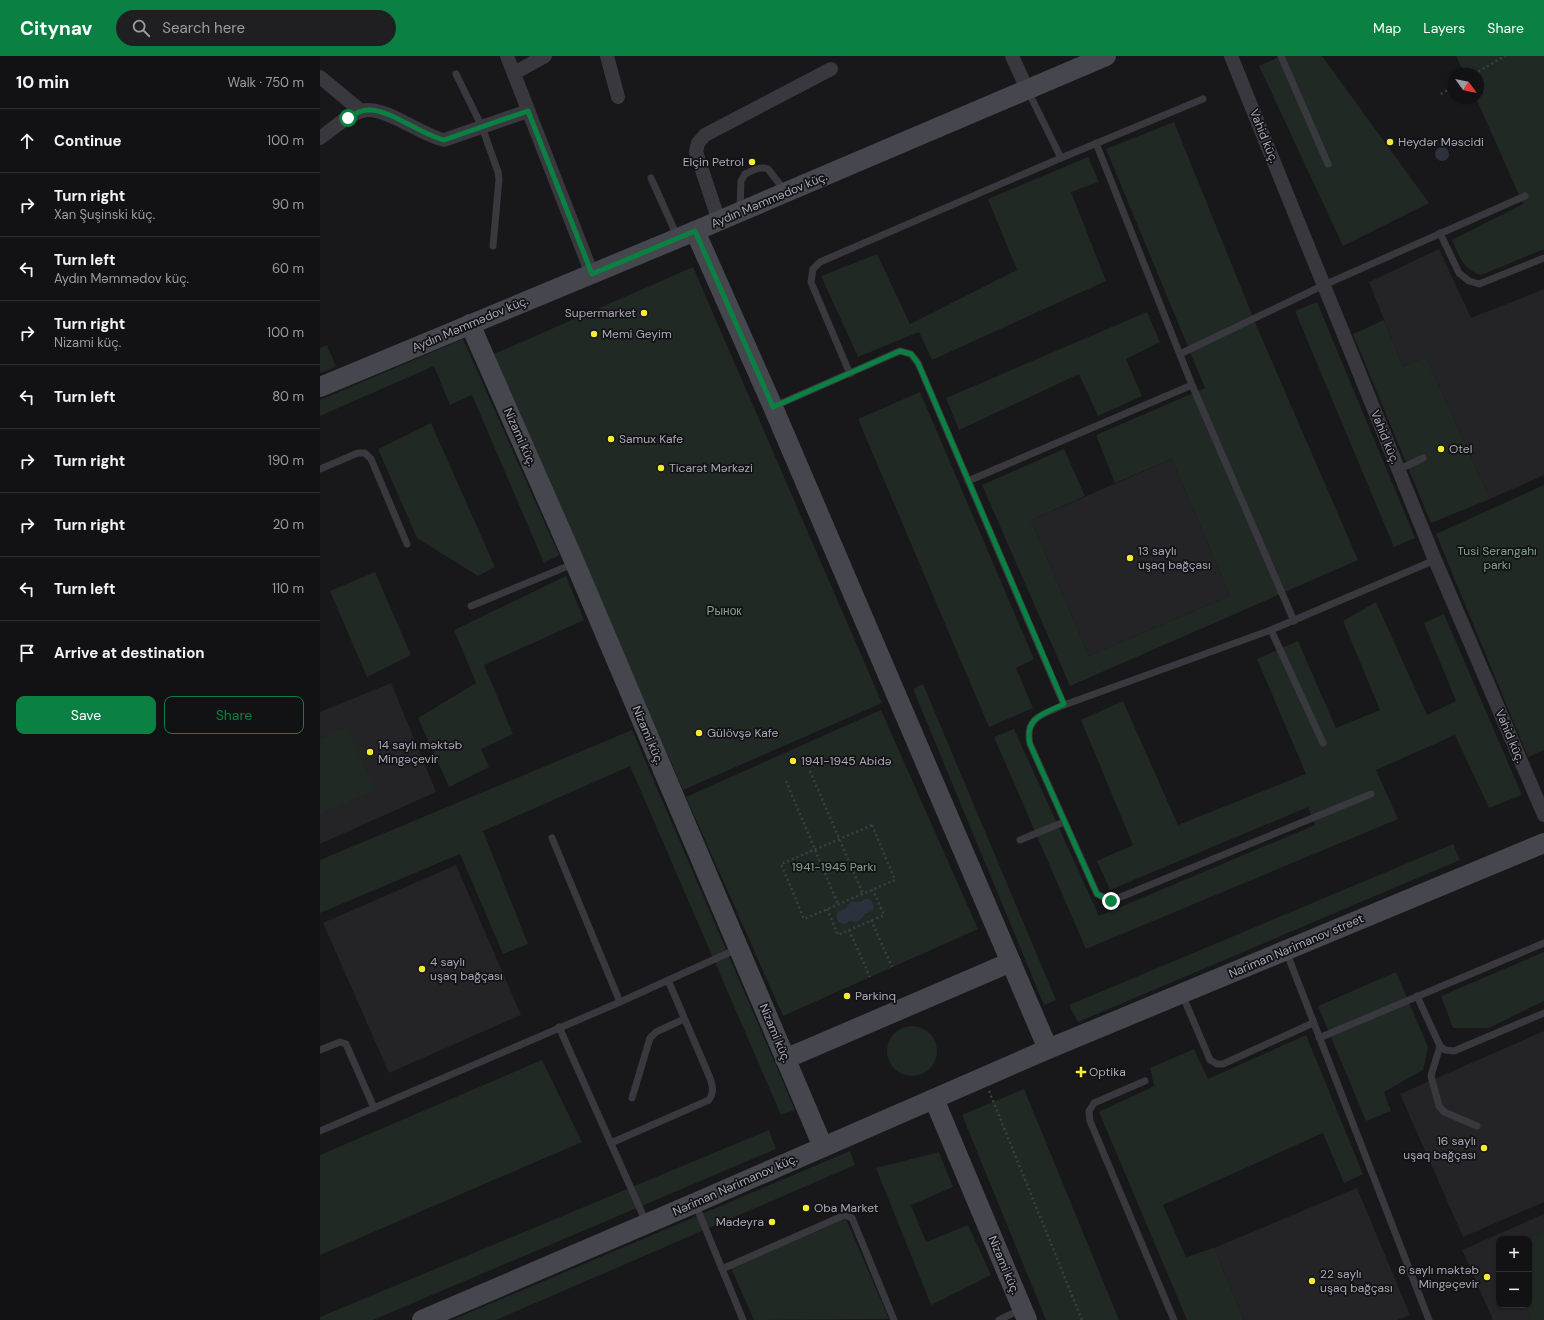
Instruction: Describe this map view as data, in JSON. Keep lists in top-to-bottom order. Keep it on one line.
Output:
{"streets":{"street":["Vahid küç.","Aydın Məmmədov küç.","Nizami küç.","Nariman Narimanov street","Nəriman Nərimanov küç."]},"crossings":[["Aydın Məmmədov küç.","Nizami küç."],["Nizami küç.","Nəriman Nərimanov küç."],["Nariman Narimanov street","Nəriman Nərimanov küç."]],"parks":["Tusi Serangahı parkı","Рынок","1941-1945 Parkı"],"places":{"other":["Heydər Məscidi","Elçin Petrol","Supermarket","Memi Geyim","Samux Kafe","Otel","Ticarət Mərkəzi","13 saylı uşaq bağçası","Gülövşə Kafe","14 saylı məktəb Mingəçevir","1941-1945 Abidə","4 saylı uşaq bağçası","Parkinq","16 saylı uşaq bağçası","Oba Market","Madeyra","6 saylı məktəb Mingəçevir","22 saylı uşaq bağçası"],"health":["Optika"]},"north":"bottom right","page":{"header":"Citynav","search":"Search here","nav":["Map","Layers","Share"],"heading":["10 min","Walk · 750 m"],"list":[["Continue","100 m"],["Turn right","Xan Şuşinski küç.","90 m"],["Turn left","Aydın Məmmədov küç.","60 m"],["Turn right","Nizami küç.","100 m"],["Turn left","80 m"],["Turn right","190 m"],["Turn right","20 m"],["Turn left","110 m"],"Arrive at destination"],"buttons":["Save","Share"],"map_buttons":["+","−"]}}
